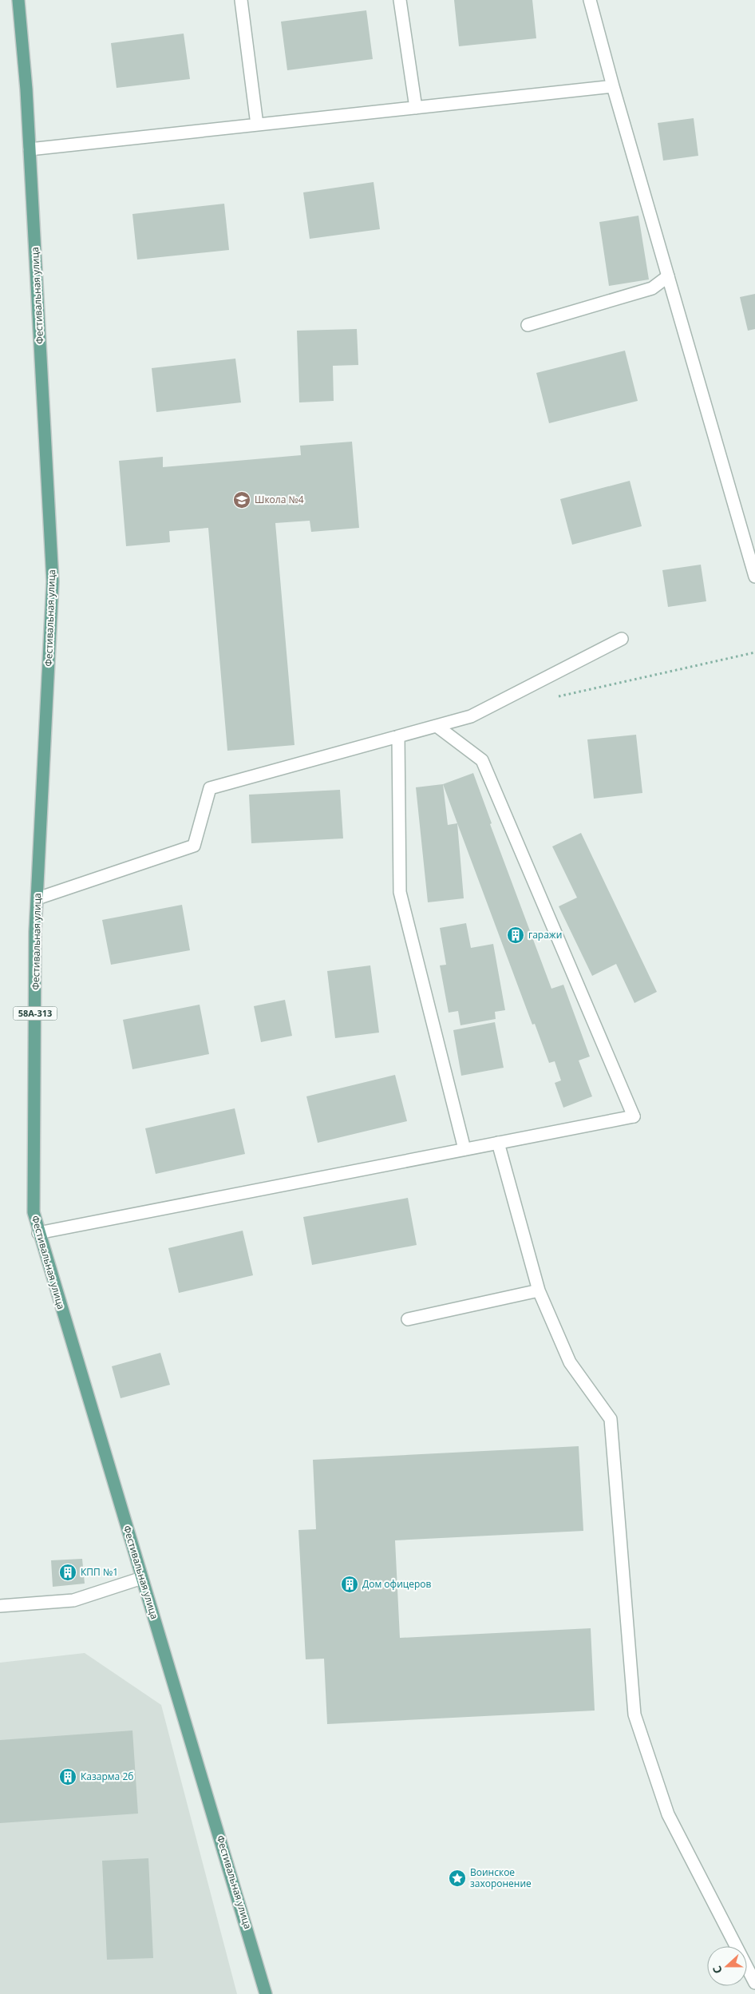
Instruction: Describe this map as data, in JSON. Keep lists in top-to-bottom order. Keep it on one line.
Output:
{"streets":{"main road":["Фестивальная улица","58А-313"]},"places":{"school or university":["Школа №4"],"building":["гаражи","КПП №1","Дом офицеров","Казарма 2б"],"place":["Воинское захоронение"]},"north":"left"}
